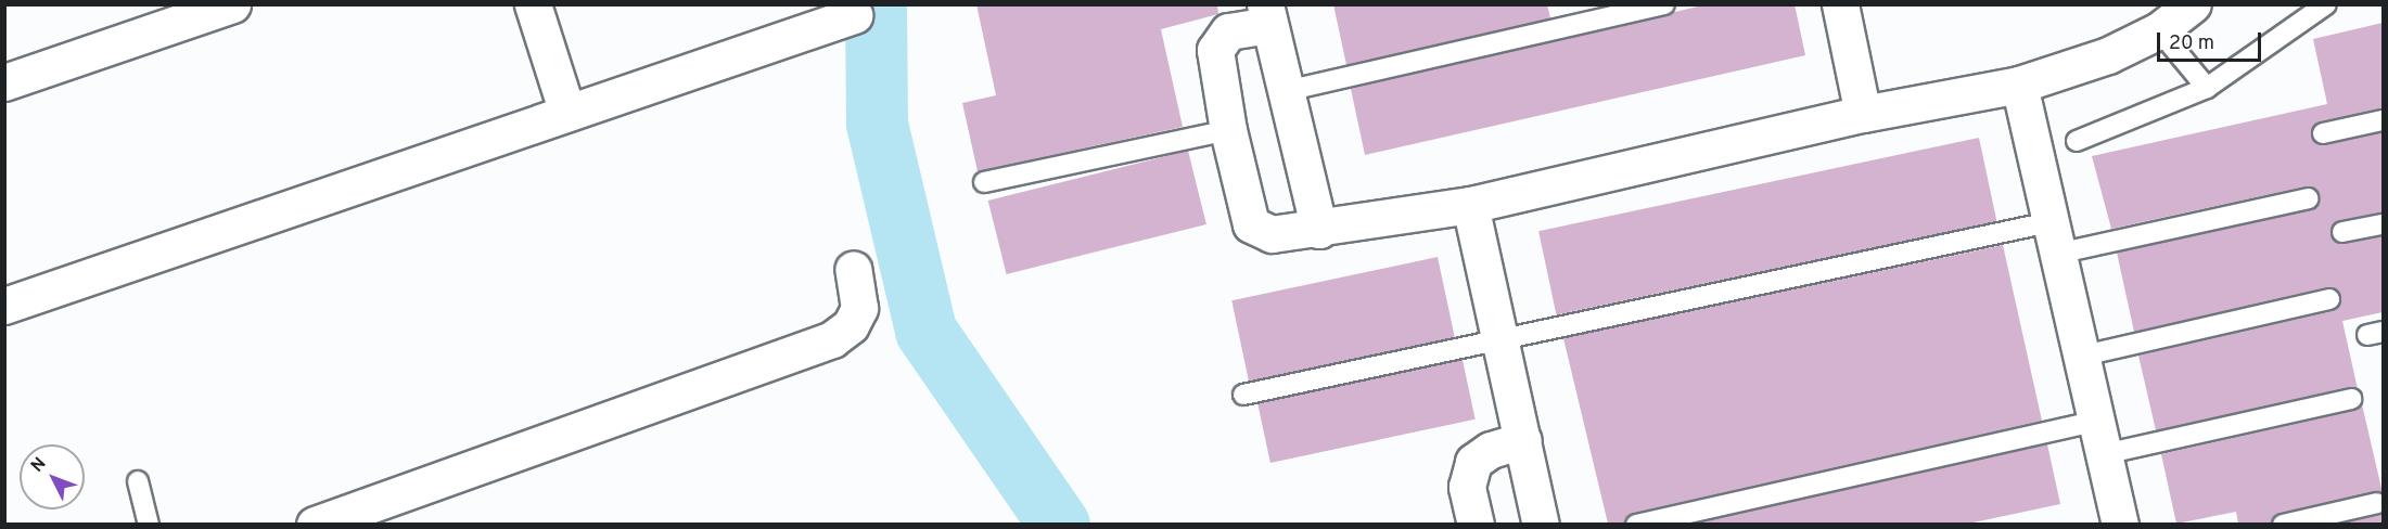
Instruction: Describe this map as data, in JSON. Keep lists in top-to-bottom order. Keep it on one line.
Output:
{"scale_bar":"20 m","north":"top left"}
